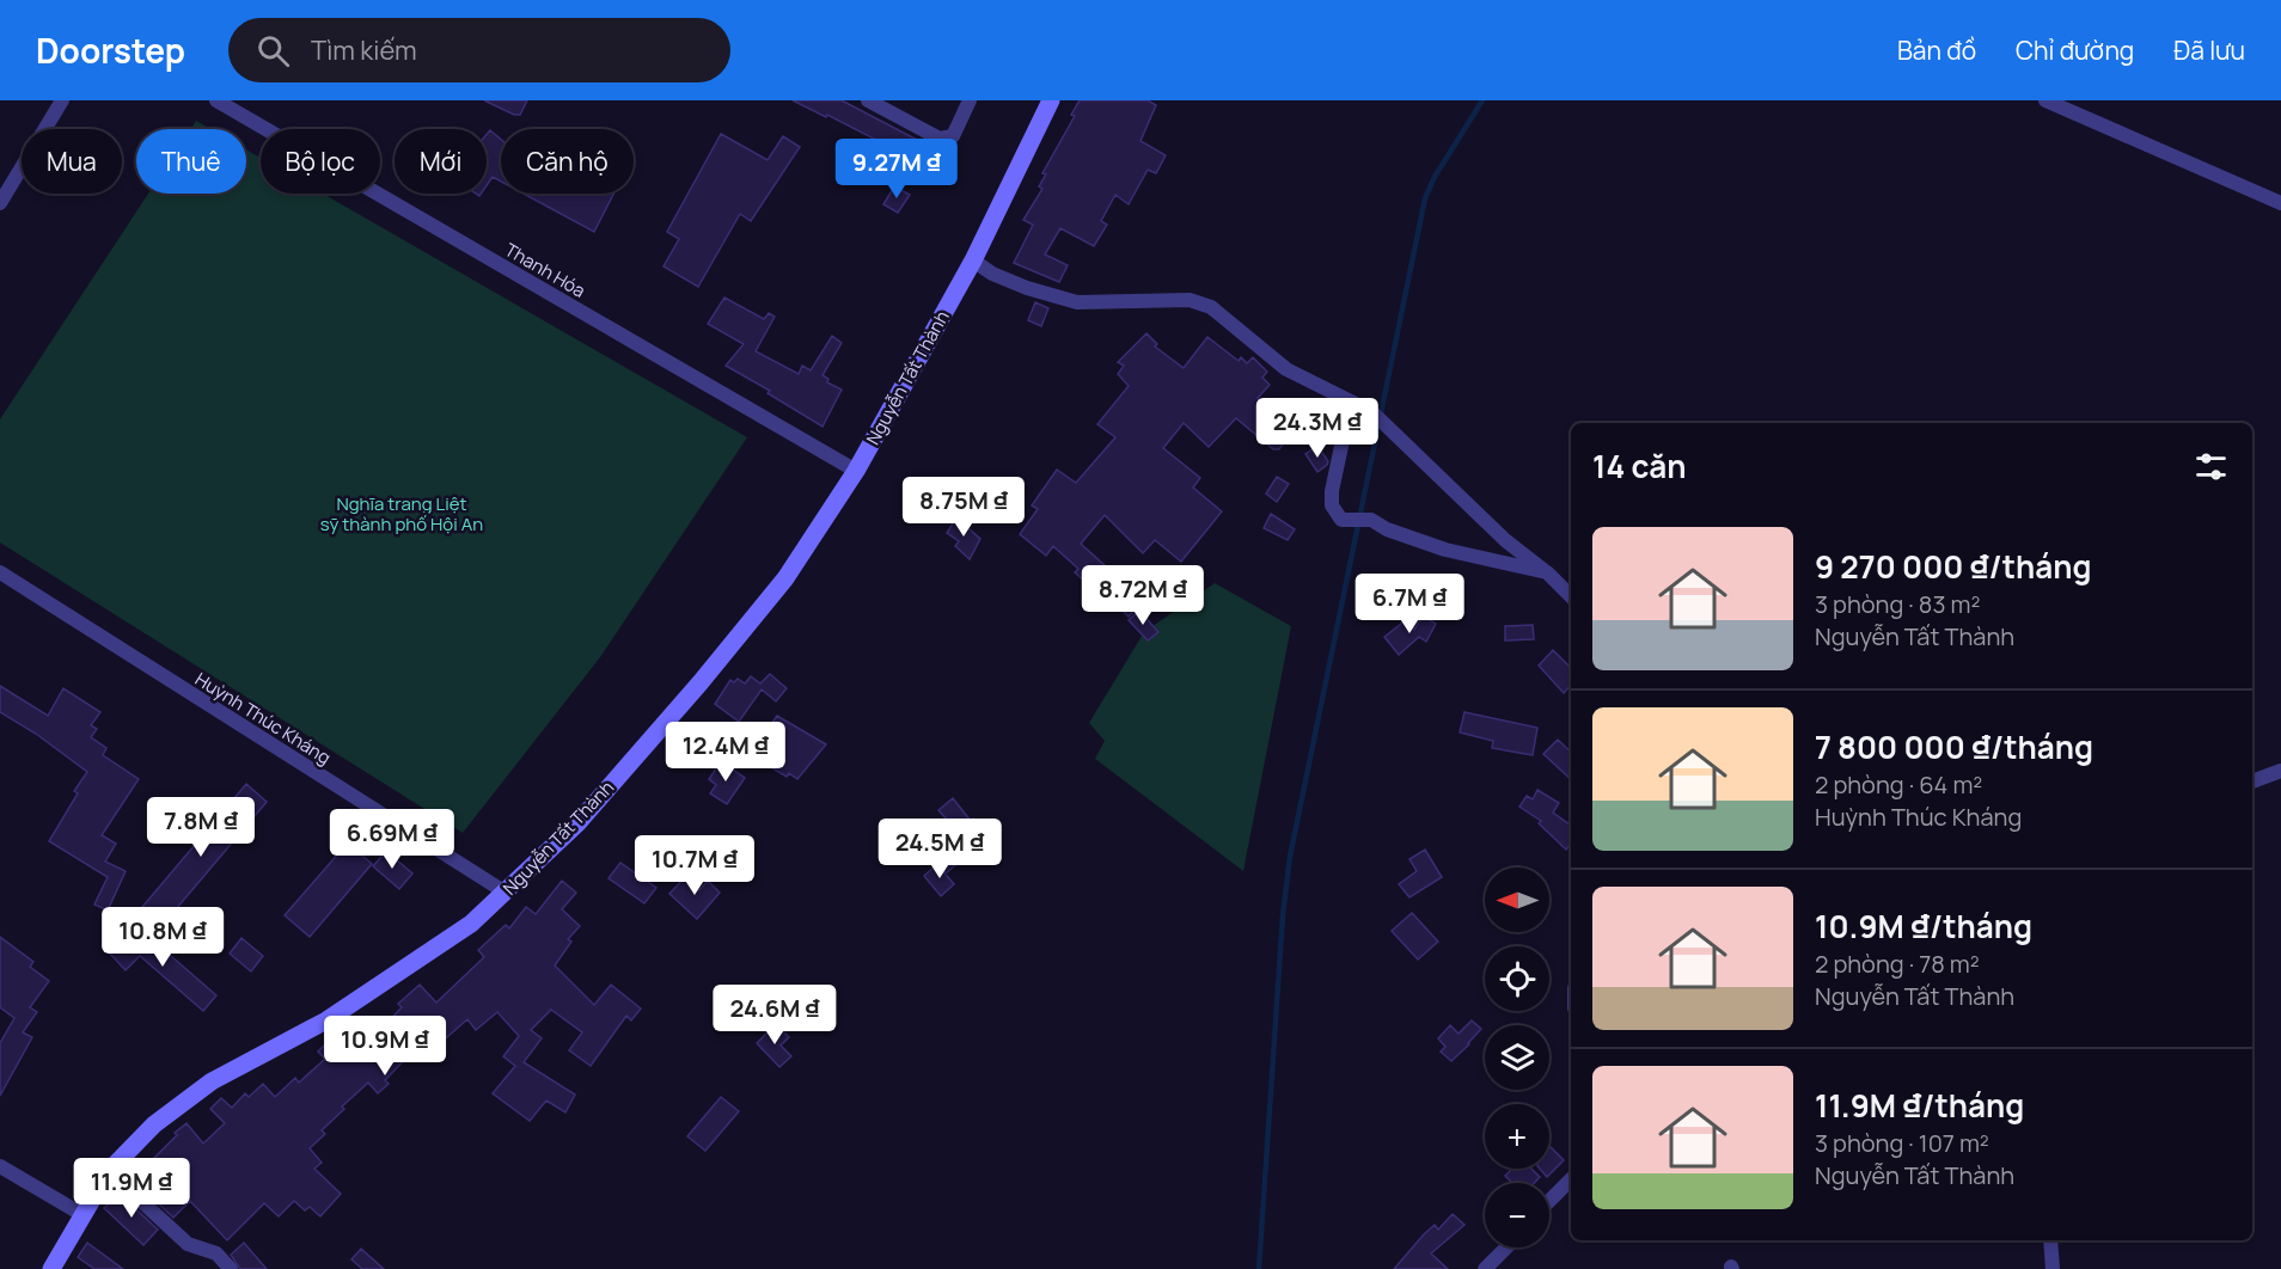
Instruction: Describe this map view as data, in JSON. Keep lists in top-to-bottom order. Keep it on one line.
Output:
{"streets":{"main road":["Nguyễn Tất Thành"],"street":["Thanh Hóa","Huỳnh Thúc Kháng"]},"crossings":[["Thanh Hóa","Nguyễn Tất Thành"],["Nguyễn Tất Thành","Huỳnh Thúc Kháng"]],"parks":["Nghĩa trang Liệt sỹ thành phố Hội An"],"north":"left","page":{"header":"Doorstep","search":"Tìm kiếm","nav":["Bản đồ","Chỉ đường","Đã lưu"],"chip":["Mua","Thuê","Bộ lọc","Mới","Căn hộ"],"price":["9.27M ₫","24.3M ₫","8.75M ₫","8.72M ₫","6.7M ₫","12.4M ₫","7.8M ₫","6.69M ₫","24.5M ₫","10.7M ₫","10.8M ₫","24.6M ₫","10.9M ₫","11.9M ₫"],"heading":"14 căn","list":[{"name":"9 270 000 ₫/tháng","note":"3 phòng · 83 m² · Nguyễn Tất Thành"},{"name":"7 800 000 ₫/tháng","note":"2 phòng · 64 m² · Huỳnh Thúc Kháng"},{"name":"10.9M ₫/tháng","note":"2 phòng · 78 m² · Nguyễn Tất Thành"},{"name":"11.9M ₫/tháng","note":"3 phòng · 107 m² · Nguyễn Tất Thành"}],"map_buttons":["+","−"]}}
